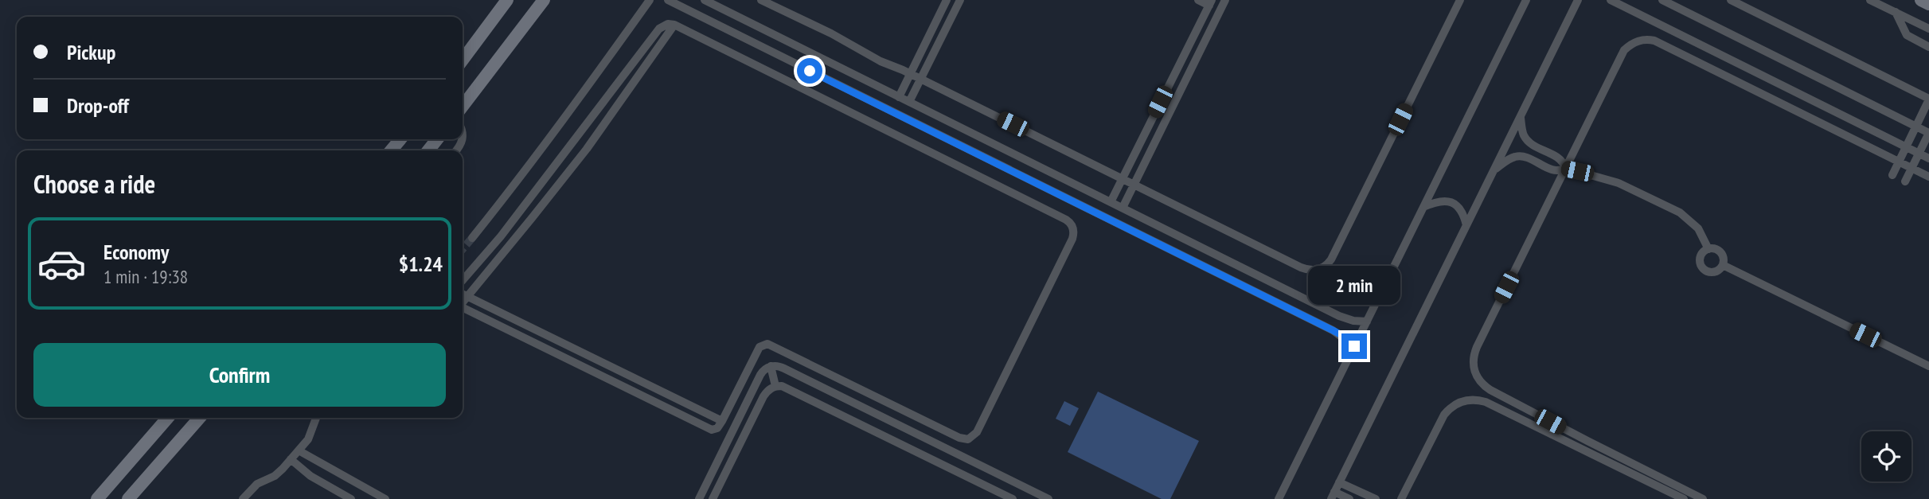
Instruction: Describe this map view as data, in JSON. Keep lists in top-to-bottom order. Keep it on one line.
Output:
{"page":{"banner":["Pickup","Drop-off"],"heading":"Choose a ride","list":[{"name":"Economy","note":"1 min · 19:38","value":"$1.24"}],"bubble":"2 min","buttons":"Confirm"}}
